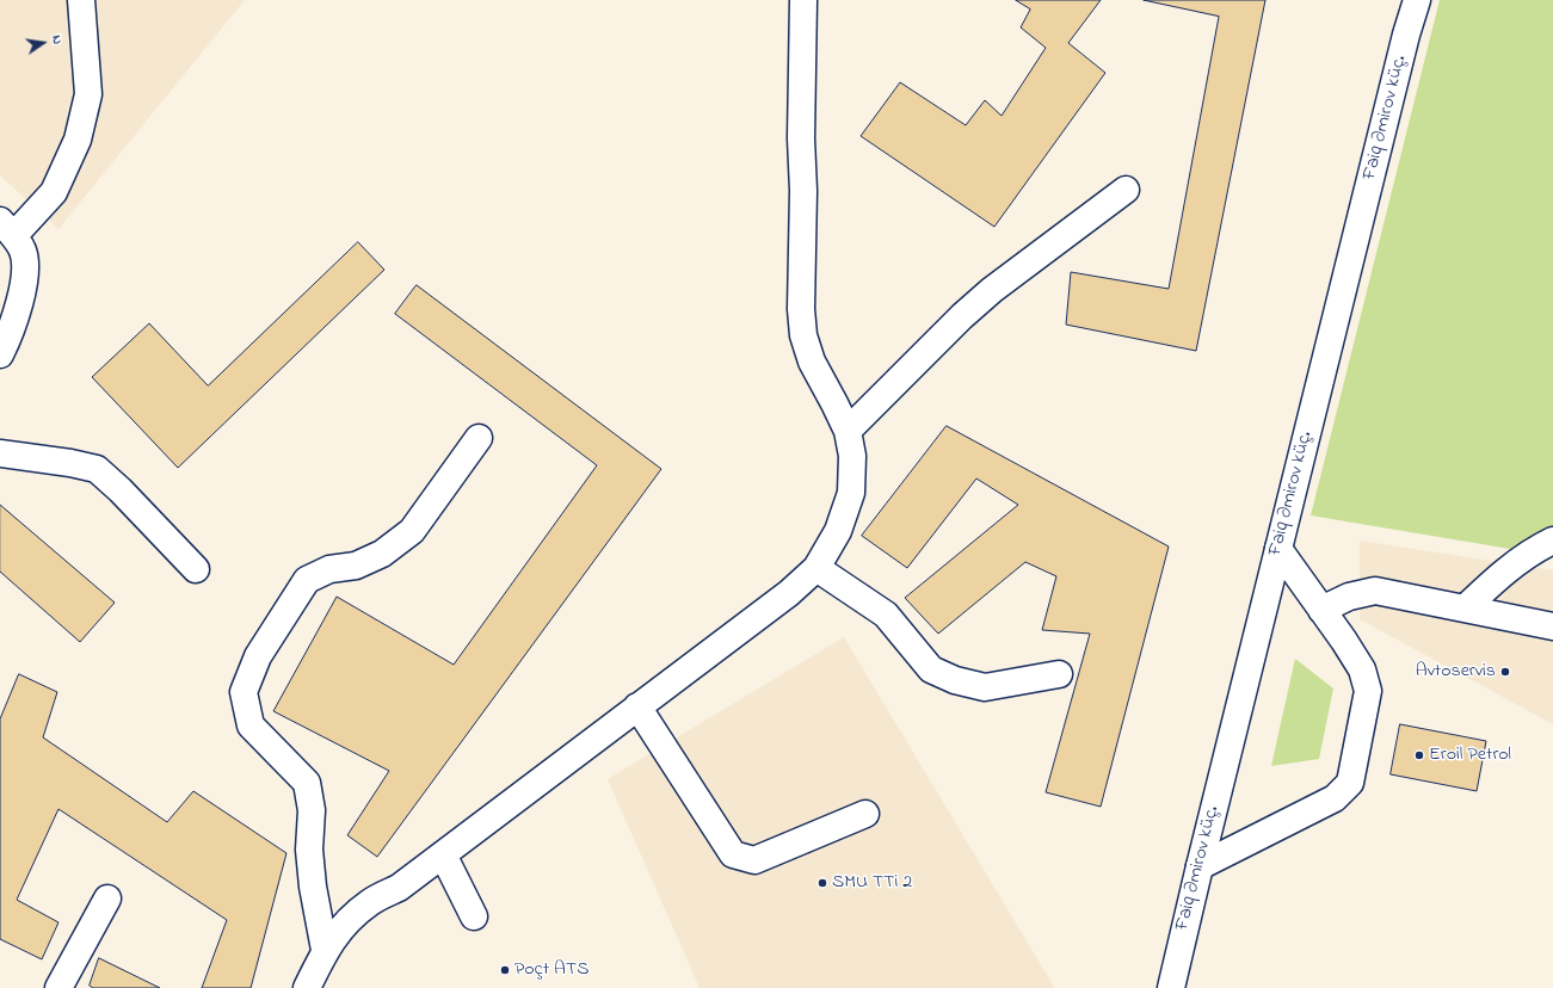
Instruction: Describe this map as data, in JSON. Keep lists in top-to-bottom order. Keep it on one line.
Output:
{"streets":{"main road":["Faiq Əmirov küç."]},"places":["Avtoservis","Eroil Petrol","SMU TTi 2","Poçt ATS"],"north":"right"}
